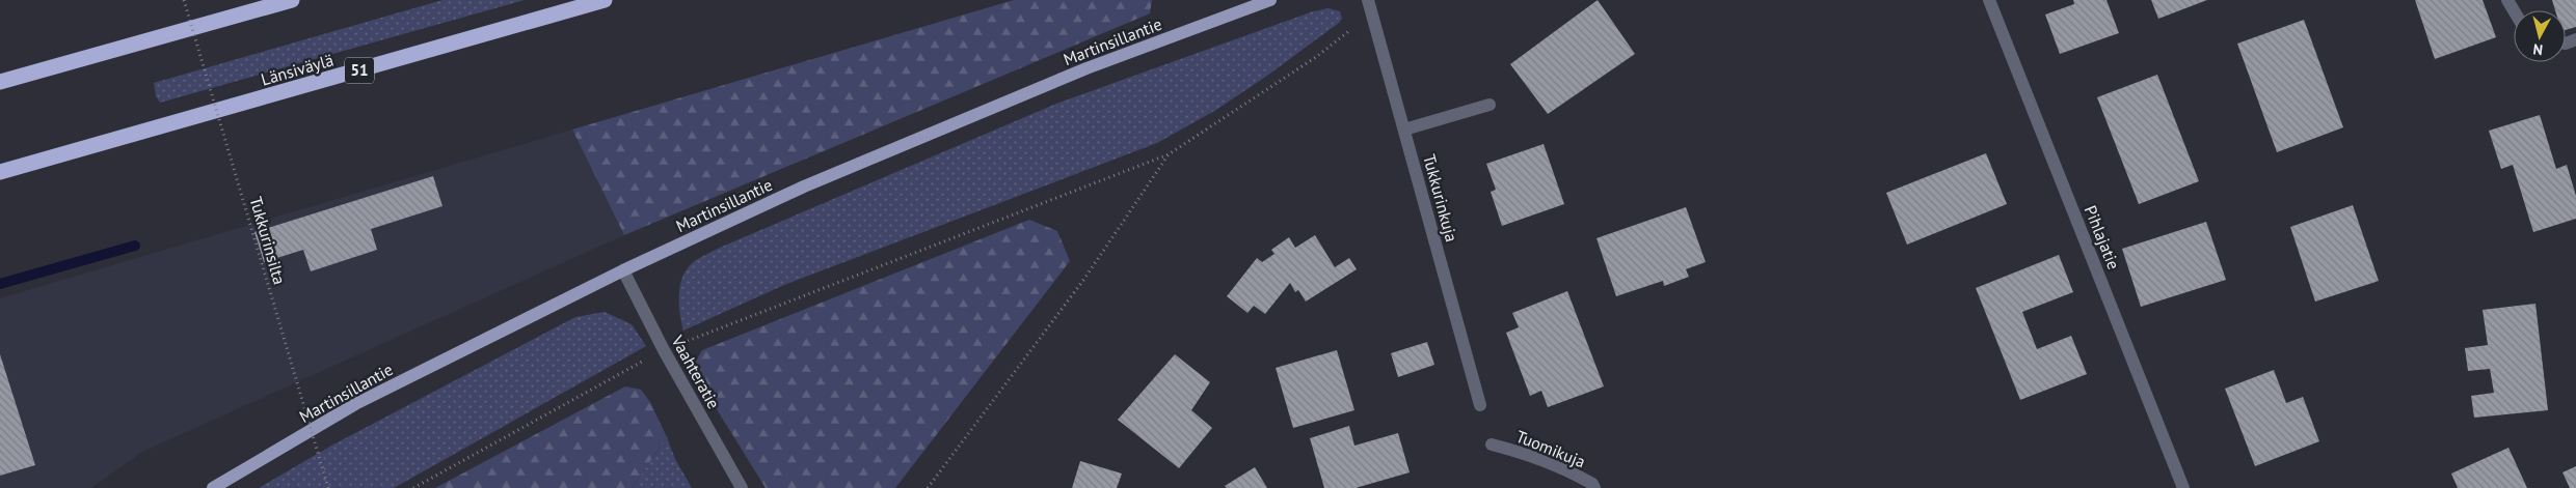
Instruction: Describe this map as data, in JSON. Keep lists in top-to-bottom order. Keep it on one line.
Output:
{"streets":{"highway":["Länsiväylä","51"],"main road":["Martinsillantie"],"street":["Tukkurinkuja","Pihlajatie","Vaahteratie","Tuomikuja"],"path":["Tukkurinsilta"]},"crossings":[["Martinsillantie","Vaahteratie"]],"north":"bottom"}
